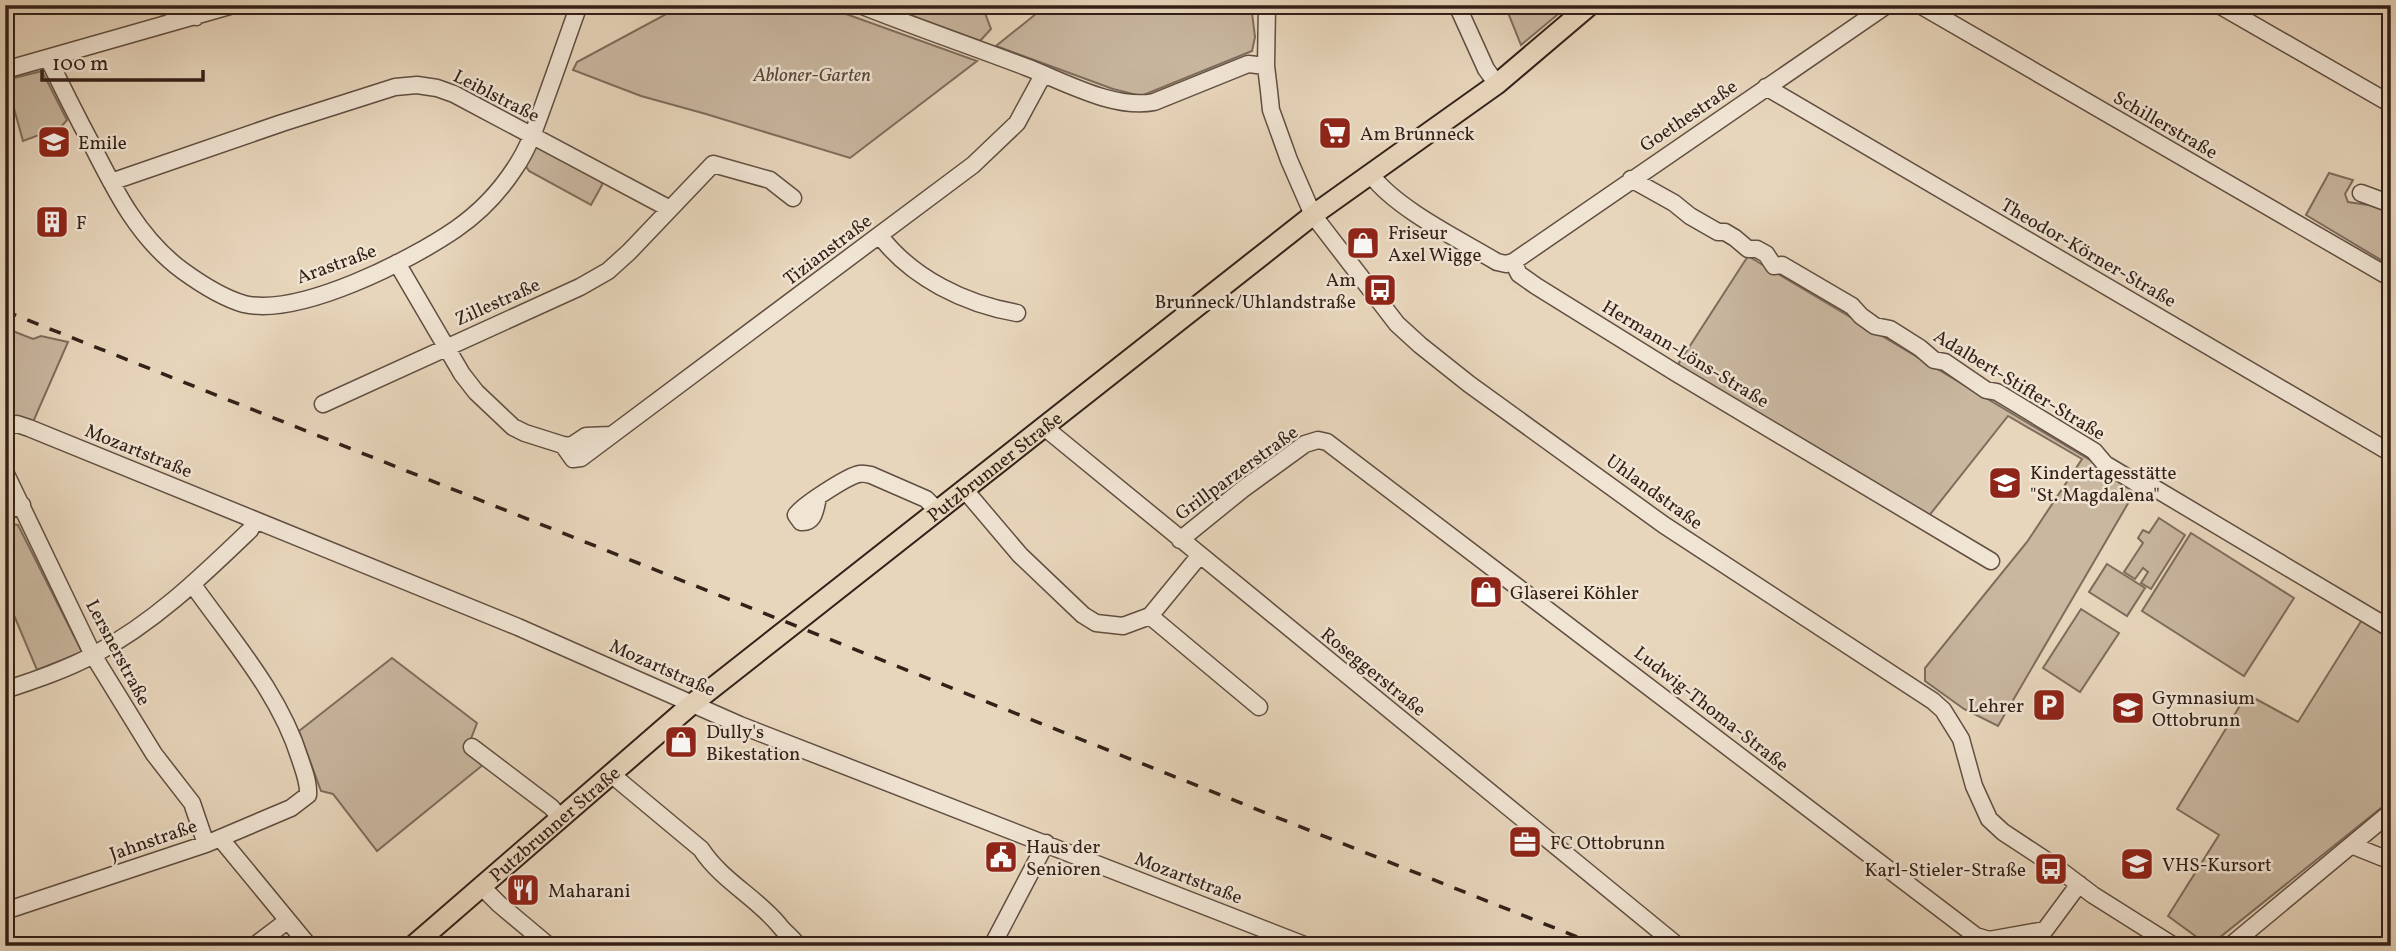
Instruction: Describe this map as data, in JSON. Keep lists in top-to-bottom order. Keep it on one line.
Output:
{"streets":{"main road":["Putzbrunner Straße"],"street":["Leiblstraße","Goethestraße","Schillerstraße","Tizianstraße","Theodor-Körner-Straße","Arastraße","Zillestraße","Hermann-Löns-Straße","Adalbert-Stifter-Straße","Mozartstraße","Grillparzerstraße","Uhlandstraße","Lersnerstraße","Roseggerstraße","Ludwig-Thoma-Straße","Jahnstraße"]},"crossings":[["Leiblstraße","Arastraße"],["Leiblstraße","Zillestraße"],["Goethestraße","Theodor-Körner-Straße"],["Goethestraße","Hermann-Löns-Straße"],["Goethestraße","Adalbert-Stifter-Straße"],["Tizianstraße","Arastraße"],["Tizianstraße","Zillestraße"],["Hermann-Löns-Straße","Putzbrunner Straße"],["Mozartstraße","Putzbrunner Straße"],["Putzbrunner Straße","Uhlandstraße"],["Putzbrunner Straße","Roseggerstraße"],["Grillparzerstraße","Roseggerstraße"],["Grillparzerstraße","Ludwig-Thoma-Straße"],["Uhlandstraße","Ludwig-Thoma-Straße"],["Lersnerstraße","Jahnstraße"]],"parks":["Abloner-Garten"],"places":{"supermarket":["Am Brunneck"],"school or university":["Emile","Kindertagesstätte \"St. Magdalena\"","Gymnasium Ottobrunn","VHS-Kursort"],"building":["F"],"shop":["Friseur Axel Wigge","Glaserei Köhler","Dully's Bikestation"],"bus stop":["Am Brunneck/Uhlandstraße","Karl-Stieler-Straße"],"parking":["Lehrer"],"office":["FC Ottobrunn"],"public building":["Haus der Senioren"],"restaurant":["Maharani"]},"scale_bar":"100 m"}
